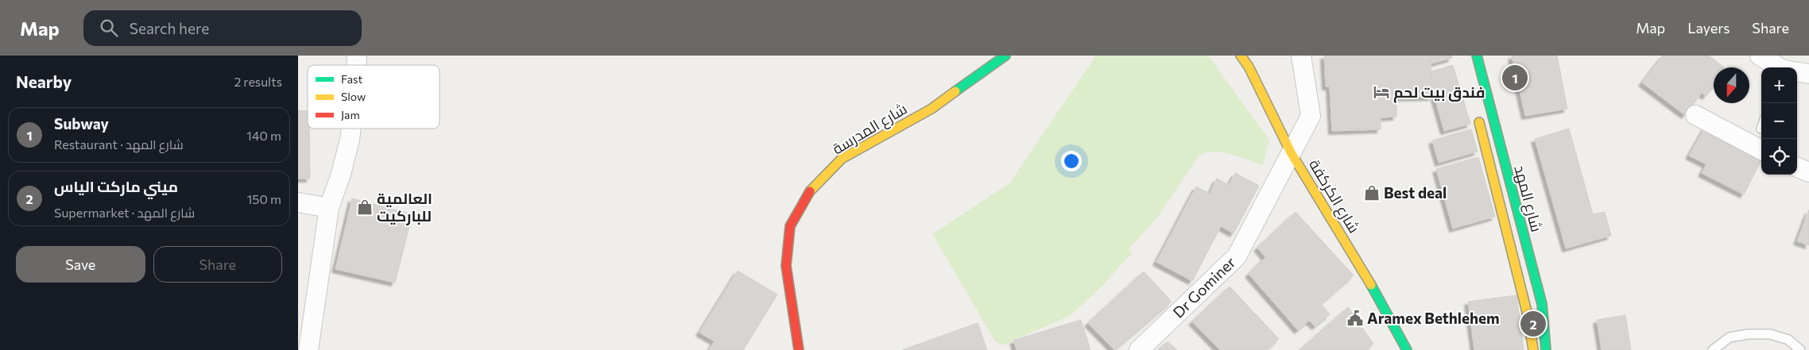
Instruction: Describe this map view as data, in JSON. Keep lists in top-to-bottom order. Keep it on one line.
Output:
{"streets":{"street":["شارع المدرسة","شارع الكركفة","شارع المهد","Dr Gominer"]},"crossings":[["شارع الكركفة","Dr Gominer"]],"places":{"hotel":["فندق بيت لحم"],"shop":["Best deal","العالمية للباركيت"],"public building":["Aramex Bethlehem"]},"legend":["Fast","Slow","Jam"],"north":"bottom","page":{"header":"Map","search":"Search here","nav":["Map","Layers","Share"],"heading":["Nearby","2 results"],"pins":["1","2"],"map_buttons":["+","−"],"list":[{"mark":"1","name":"Subway","note":"Restaurant · شارع المهد","value":"140 m"},{"mark":"2","name":"ميني ماركت الياس","note":"Supermarket · شارع المهد","value":"150 m"}],"buttons":["Save","Share"]}}
